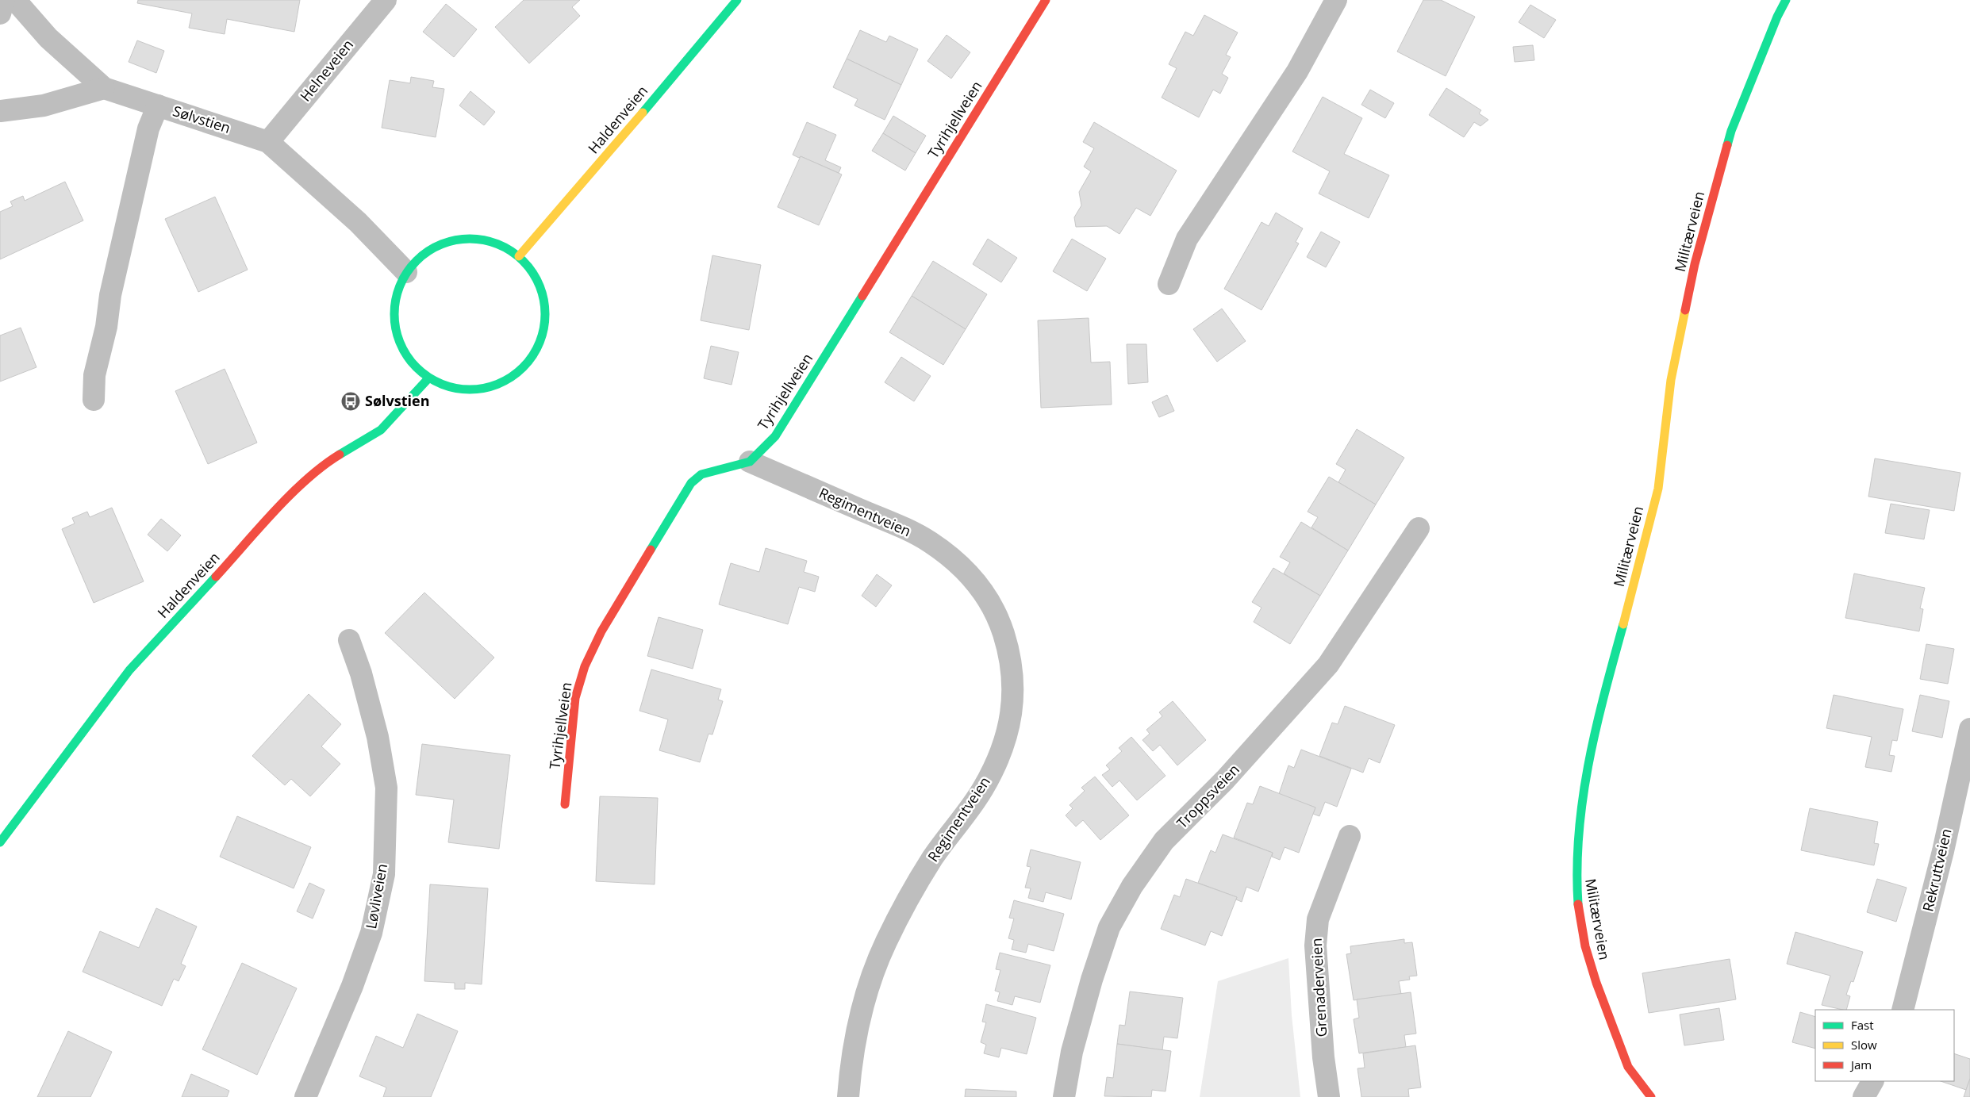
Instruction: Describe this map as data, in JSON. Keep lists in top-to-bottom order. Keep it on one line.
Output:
{"streets":{"street":["Helneveien","Sølvstien","Haldenveien","Tyrihjellveien","Militærveien","Regimentveien","Troppsveien","Rekruttveien","Løvliveien","Grenaderveien"]},"crossings":[["Helneveien","Sølvstien"],["Tyrihjellveien","Regimentveien"]],"places":{"bus stop":["Sølvstien"]},"legend":["Fast","Slow","Jam"]}
